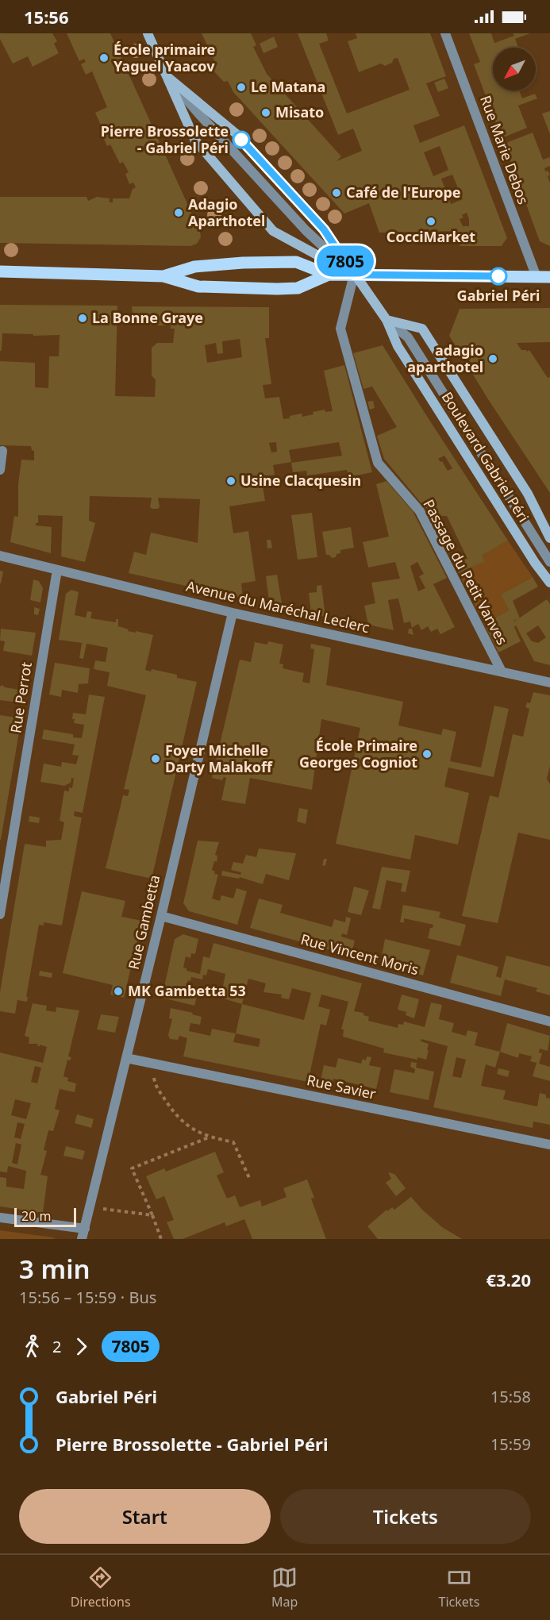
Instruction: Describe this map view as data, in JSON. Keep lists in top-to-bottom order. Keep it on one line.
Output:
{"streets":{"main road":["Boulevard Gabriel Péri"],"street":["Rue Marie Debos","Passage du Petit Vanves","Avenue du Maréchal Leclerc","Rue Perrot","Rue Gambetta","Rue Vincent Moris","Rue Savier"]},"crossings":[["Boulevard Gabriel Péri","Passage du Petit Vanves"],["Passage du Petit Vanves","Avenue du Maréchal Leclerc"],["Avenue du Maréchal Leclerc","Rue Perrot"],["Avenue du Maréchal Leclerc","Rue Gambetta"],["Rue Gambetta","Rue Vincent Moris"],["Rue Gambetta","Rue Savier"]],"places":["École primaire Yaguel Yaacov","Le Matana","Misato","Pierre Brossolette - Gabriel Péri","Café de l'Europe","Adagio Aparthotel","CocciMarket","Gabriel Péri","La Bonne Graye","adagio aparthotel","Usine Clacquesin","École Primaire Georges Cogniot","Foyer Michelle Darty Malakoff","MK Gambetta 53"],"lines":["bus line 7805"],"scale_bar":"20 m","north":"bottom left","page":{"status":"15:56","on_map":"7805","scale":"20 m","heading":["3 min","15:56 – 15:59 · Bus","€3.20"],"legs":["2","7805"],"list":[{"name":"Gabriel Péri","value":"15:58"},{"name":"Pierre Brossolette - Gabriel Péri","value":"15:59"}],"buttons":["Start","Tickets"],"tabs":["Directions","Map","Tickets"]}}
